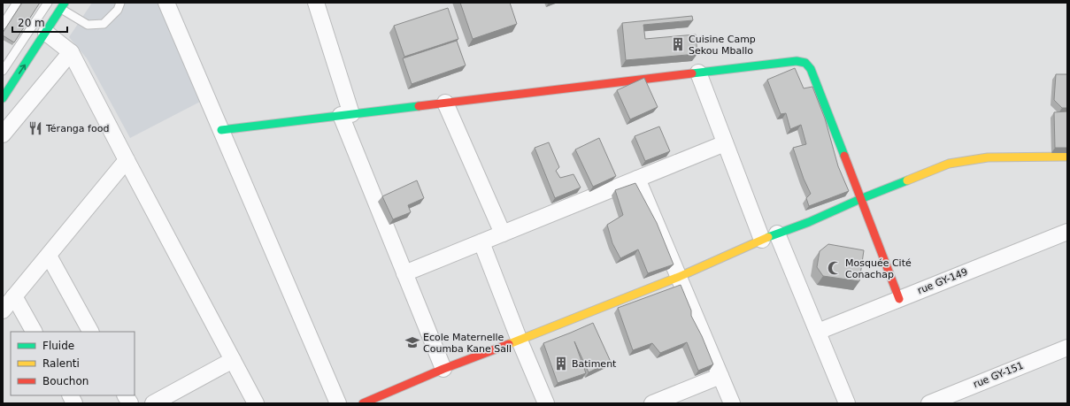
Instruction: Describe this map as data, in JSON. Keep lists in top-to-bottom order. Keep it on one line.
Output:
{"streets":{"street":["rue GY-149","rue GY-151"]},"places":{"building":["Cuisine Camp Sekou Mballo","Batiment"],"restaurant":["Téranga food"],"mosque":["Mosquée Cité Conachap"],"school or university":["Ecole Maternelle Coumba Kane Sall"]},"legend":["Fluide","Ralenti","Bouchon"],"scale_bar":"20 m"}
